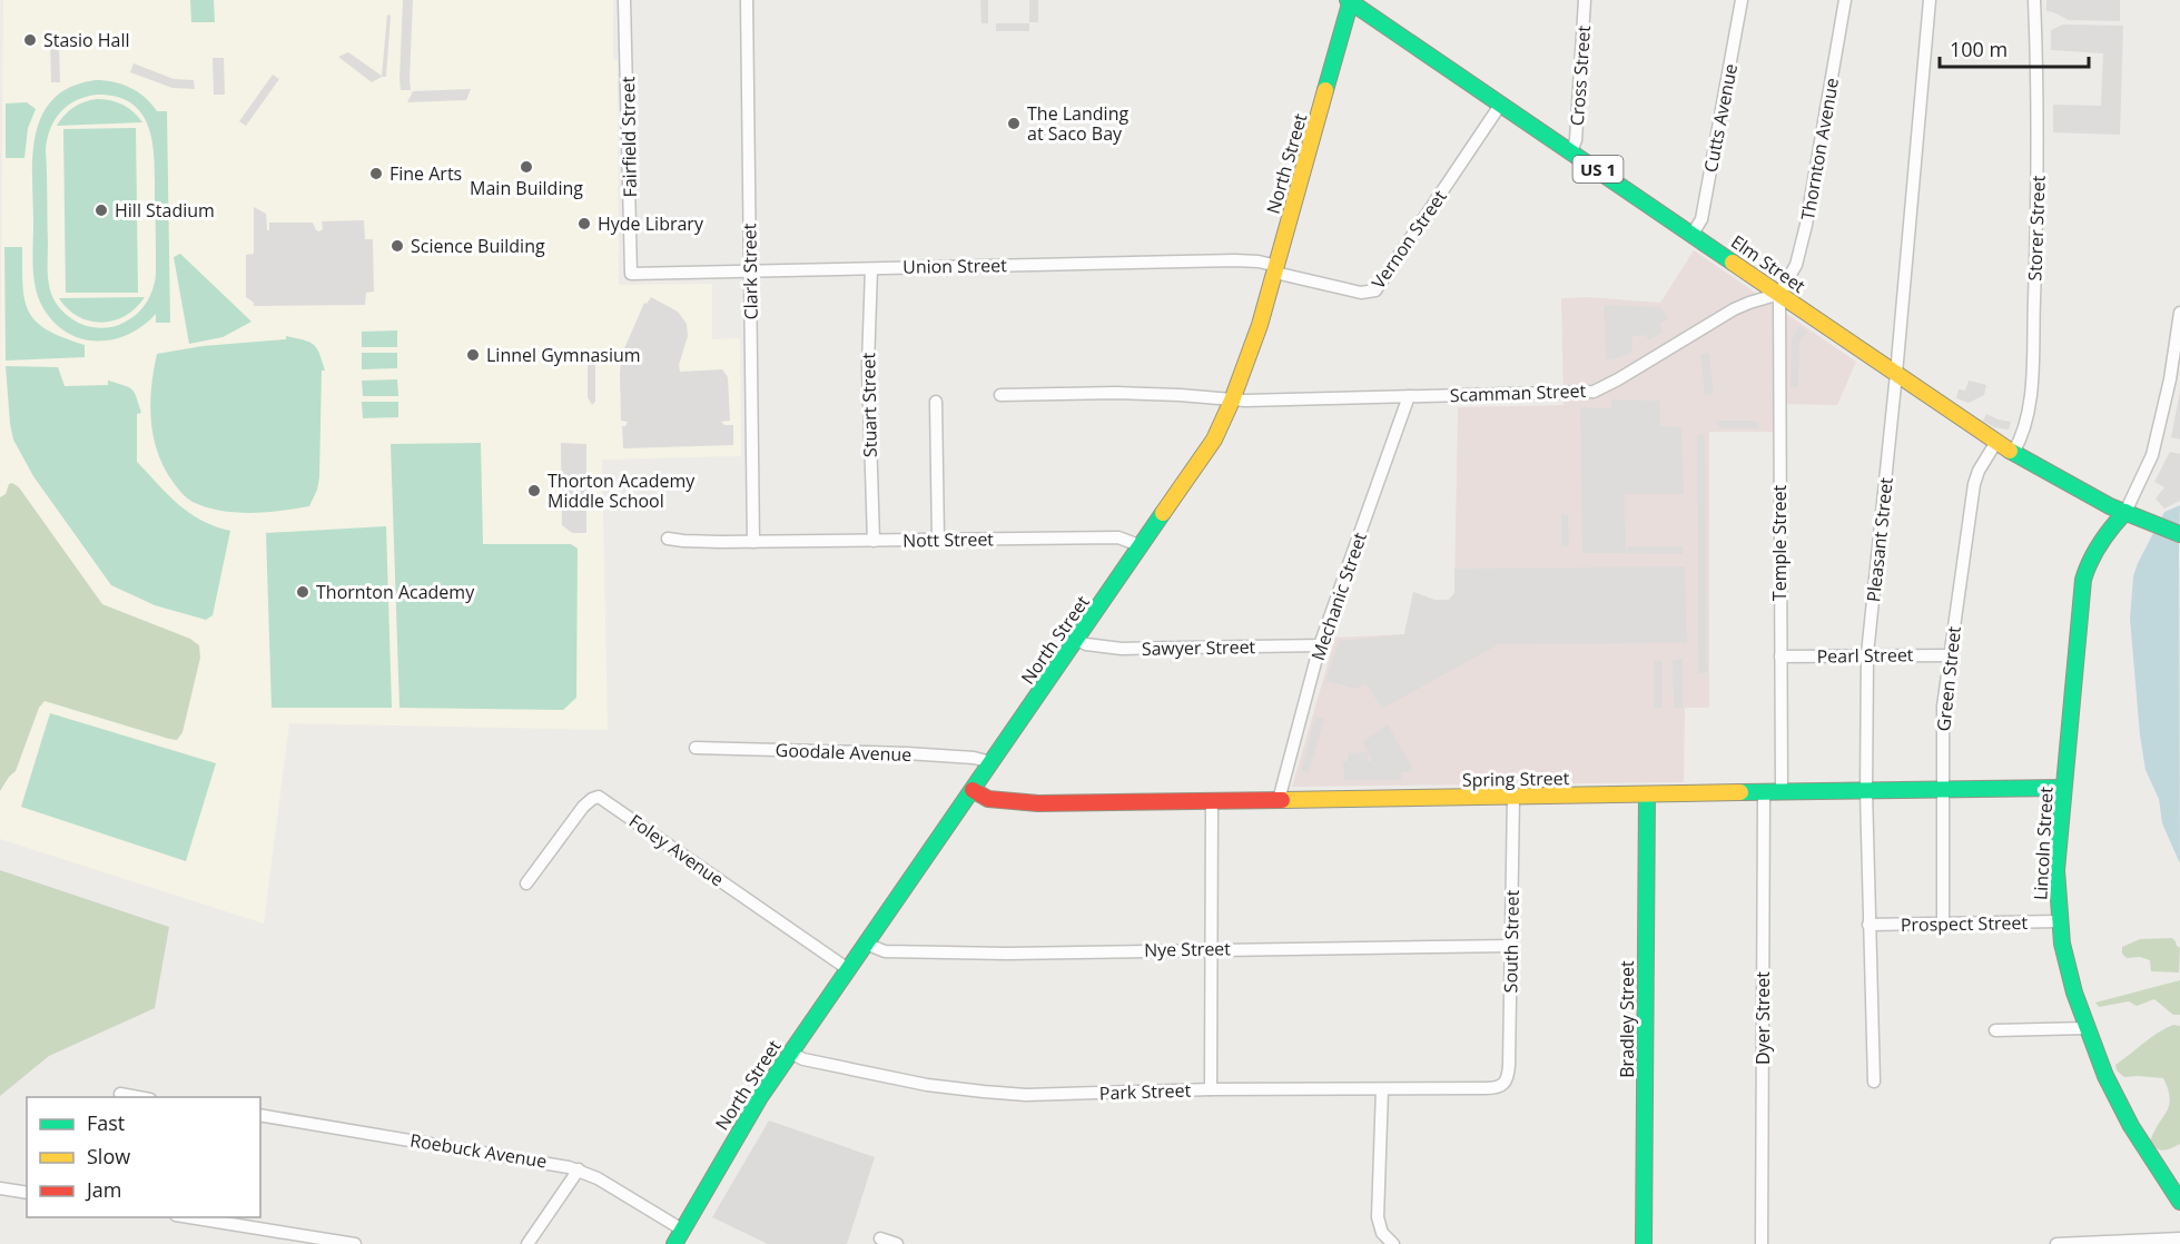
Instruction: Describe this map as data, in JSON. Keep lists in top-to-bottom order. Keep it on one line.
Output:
{"streets":{"main road":["North Street","US 1","Elm Street","Spring Street","Lincoln Street","Bradley Street"],"street":["Cross Street","Cutts Avenue","Fairfield Street","Thornton Avenue","Storer Street","Vernon Street","Union Street","Clark Street","Scamman Street","Stuart Street","Nott Street","Pleasant Street","Temple Street","Mechanic Street","Sawyer Street","Pearl Street","Green Street","Goodale Avenue","Foley Avenue","Prospect Street","South Street","Nye Street","Dyer Street","Park Street","Roebuck Avenue"]},"crossings":[["Cross Street","Elm Street"],["Cutts Avenue","Elm Street"],["Fairfield Street","Union Street"],["Thornton Avenue","Elm Street"],["Thornton Avenue","Scamman Street"],["Thornton Avenue","Temple Street"],["North Street","Vernon Street"],["North Street","Elm Street"],["North Street","Union Street"],["North Street","Scamman Street"],["North Street","Nott Street"],["North Street","Sawyer Street"],["North Street","Goodale Avenue"],["North Street","Spring Street"],["North Street","Foley Avenue"],["North Street","Nye Street"],["North Street","Park Street"],["North Street","Roebuck Avenue"],["Storer Street","Elm Street"],["Vernon Street","Elm Street"],["Vernon Street","Union Street"],["Elm Street","Scamman Street"],["Elm Street","Pleasant Street"],["Elm Street","Temple Street"],["Elm Street","Green Street"],["Elm Street","Lincoln Street"],["Union Street","Clark Street"],["Union Street","Stuart Street"],["Clark Street","Nott Street"],["Scamman Street","Temple Street"],["Scamman Street","Mechanic Street"],["Stuart Street","Nott Street"],["Pleasant Street","Pearl Street"],["Pleasant Street","Spring Street"],["Pleasant Street","Prospect Street"],["Temple Street","Pearl Street"],["Temple Street","Spring Street"],["Mechanic Street","Sawyer Street"],["Mechanic Street","Spring Street"],["Pearl Street","Green Street"],["Green Street","Spring Street"],["Green Street","Prospect Street"],["Spring Street","Lincoln Street"],["Spring Street","South Street"],["Spring Street","Dyer Street"],["Spring Street","Bradley Street"],["Lincoln Street","Prospect Street"],["South Street","Nye Street"],["South Street","Park Street"]],"places":["Stasio Hall","The Landing at Saco Bay","Main Building","Fine Arts","Hill Stadium","Hyde Library","Science Building","Linnel Gymnasium","Thorton Academy Middle School","Thornton Academy"],"legend":["Fast","Slow","Jam"],"scale_bar":"100 m"}
